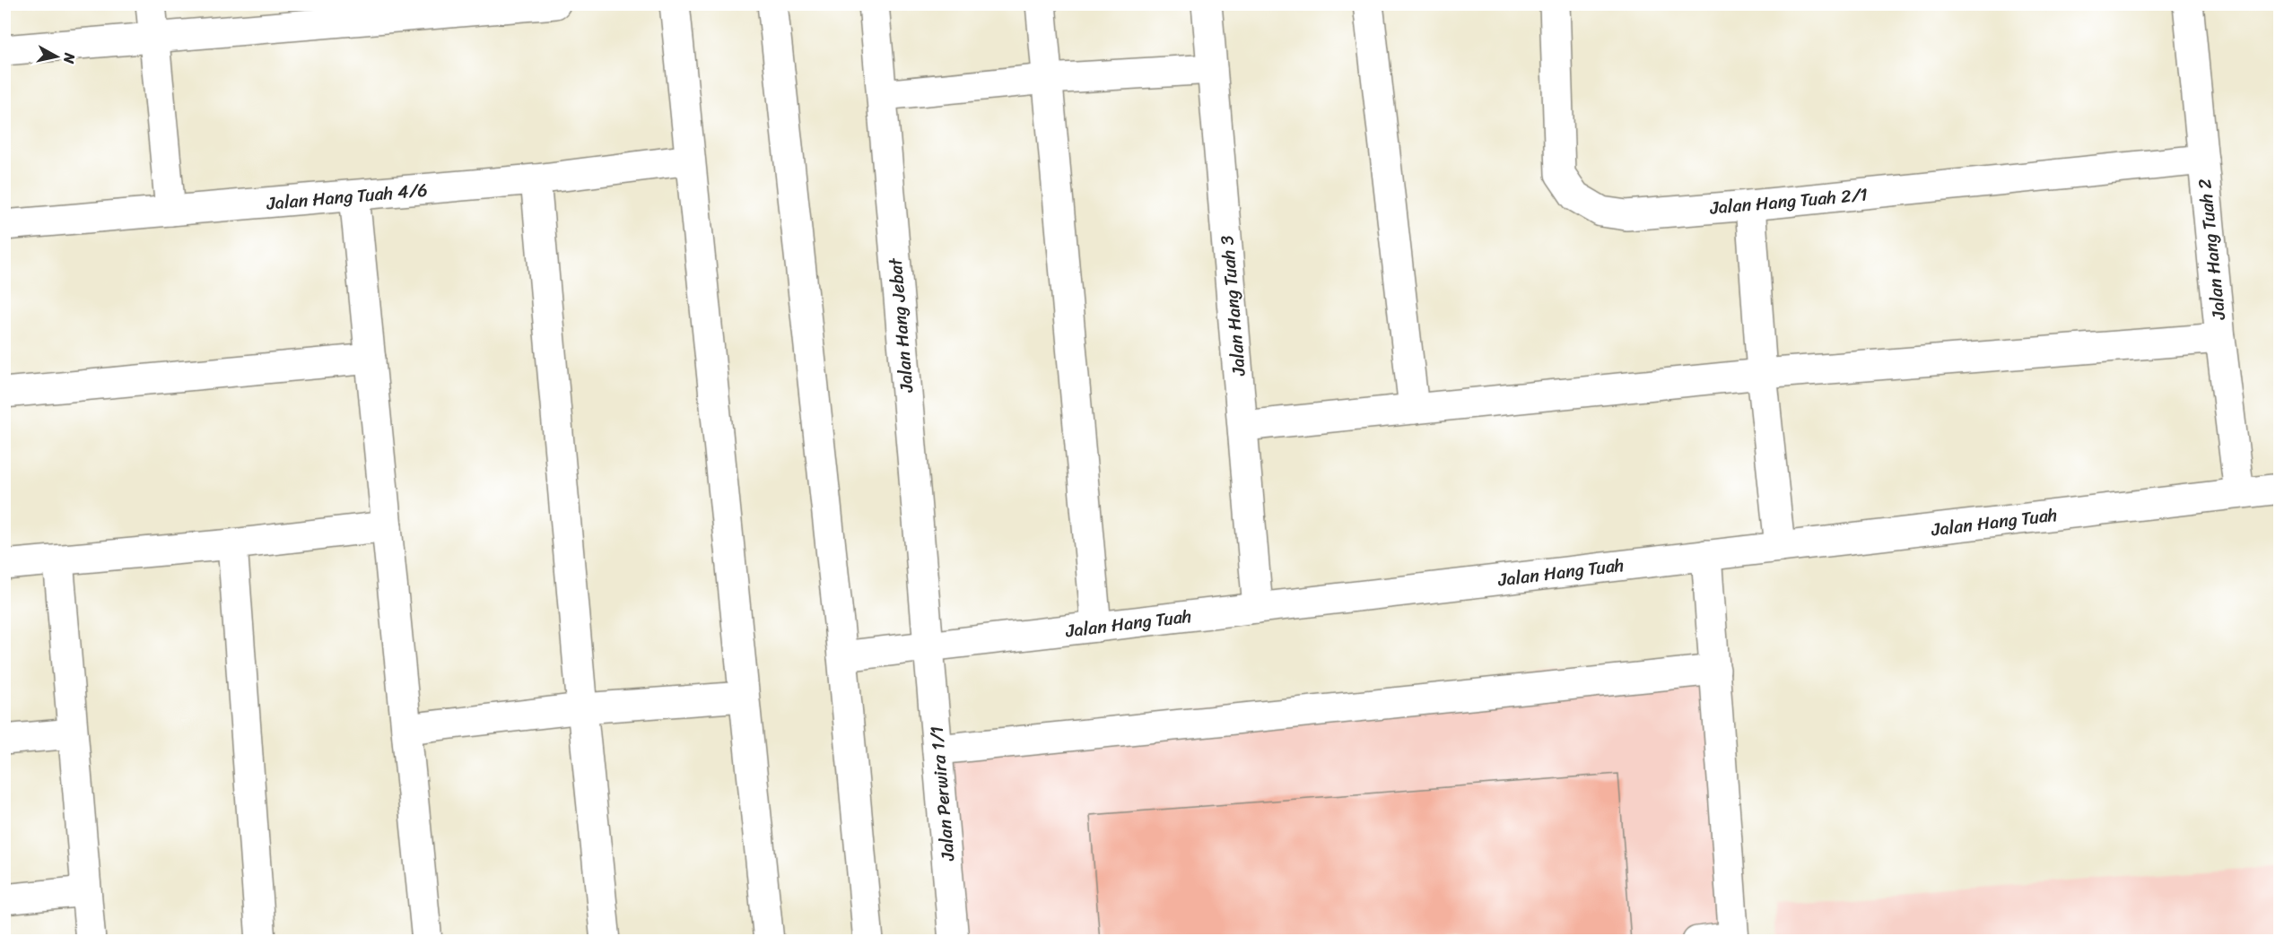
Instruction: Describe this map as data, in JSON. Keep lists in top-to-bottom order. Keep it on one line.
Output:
{"streets":{"street":["Jalan Hang Tuah 4/6","Jalan Hang Tuah 2/1","Jalan Hang Tuah 2","Jalan Hang Tuah 3","Jalan Hang Jebat","Jalan Hang Tuah","Jalan Perwira 1/1"]},"crossings":[["Jalan Hang Tuah 2/1","Jalan Hang Tuah 2"],["Jalan Hang Tuah 2","Jalan Hang Tuah"],["Jalan Hang Tuah 3","Jalan Hang Tuah"],["Jalan Hang Jebat","Jalan Hang Tuah"],["Jalan Hang Jebat","Jalan Perwira 1/1"],["Jalan Hang Tuah","Jalan Perwira 1/1"]],"north":"right"}
